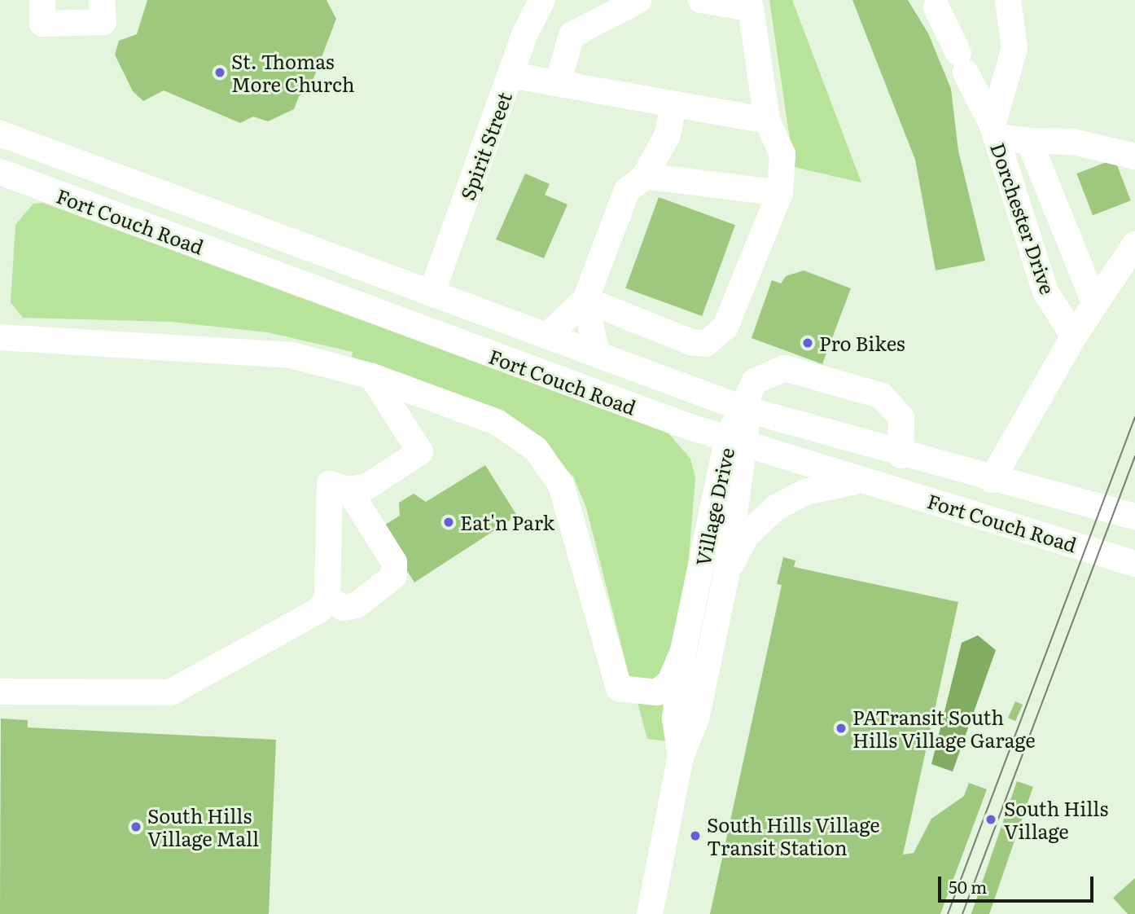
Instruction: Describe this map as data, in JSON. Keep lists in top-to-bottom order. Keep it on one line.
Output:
{"streets":{"street":["Spirit Street","Dorchester Drive","Fort Couch Road","Village Drive"]},"crossings":[["Spirit Street","Fort Couch Road"],["Fort Couch Road","Village Drive"]],"places":["St. Thomas More Church","Pro Bikes","Eat'n Park","PATransit South Hills Village Garage","South Hills Village","South Hills Village Mall","South Hills Village Transit Station"],"scale_bar":"50 m"}
